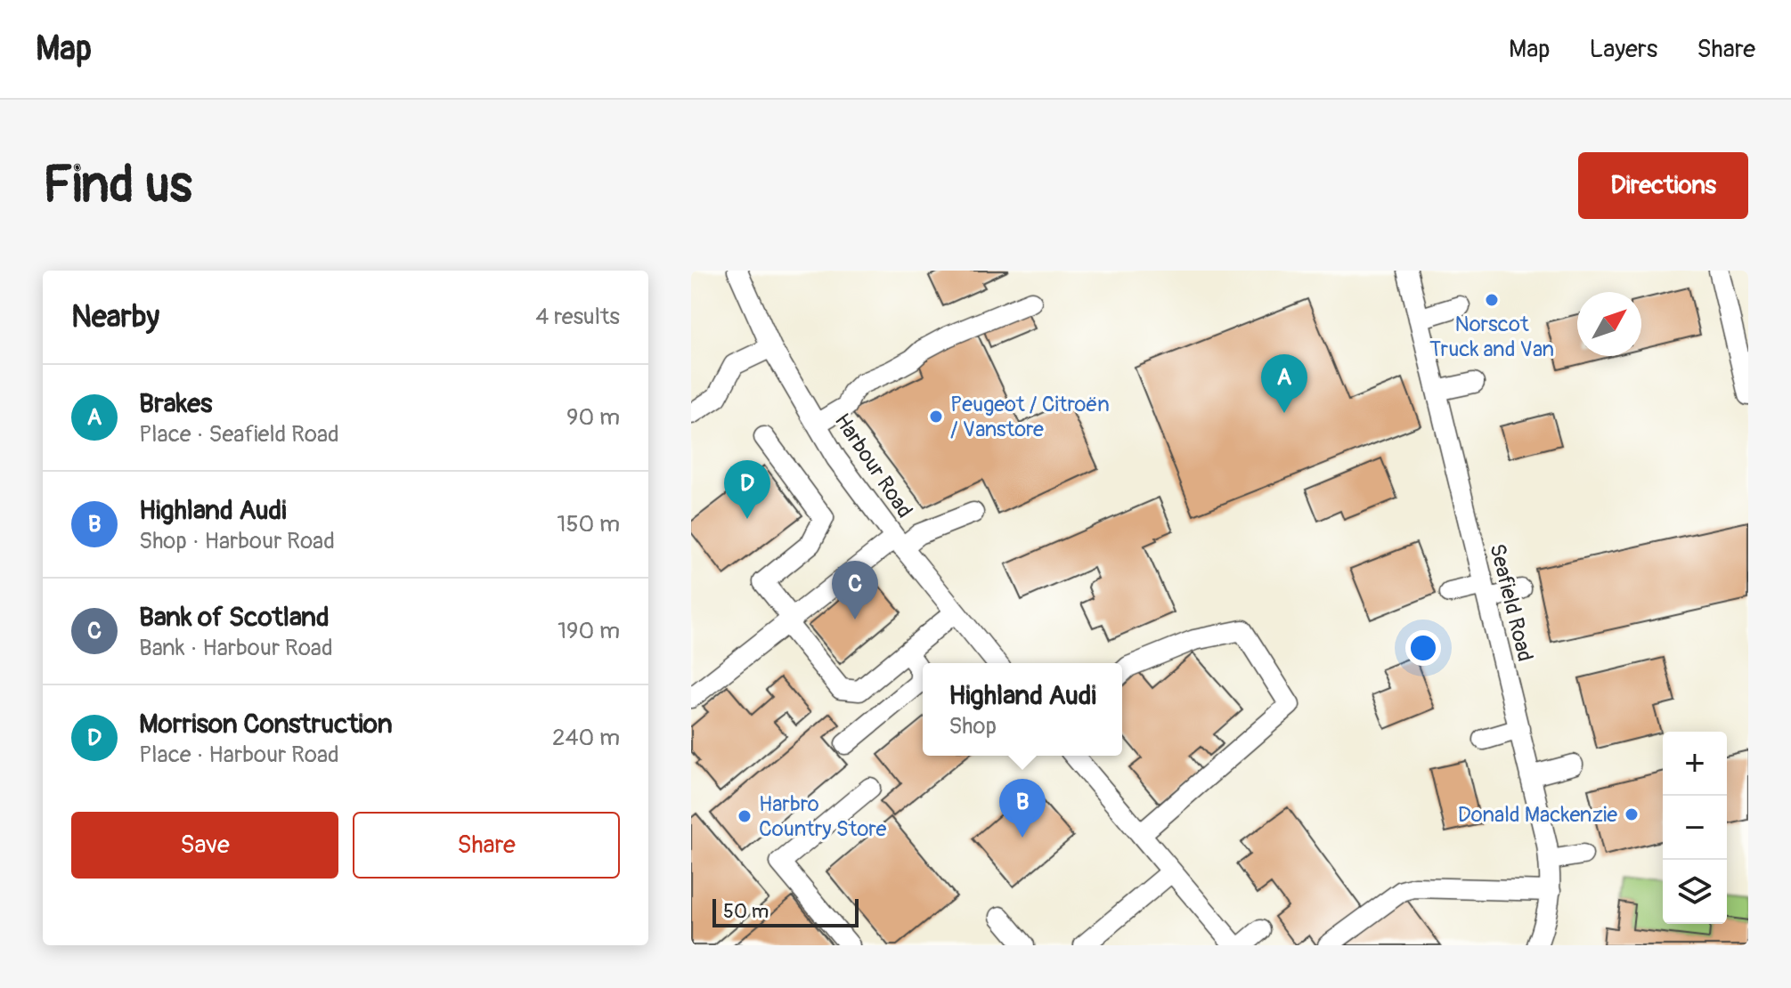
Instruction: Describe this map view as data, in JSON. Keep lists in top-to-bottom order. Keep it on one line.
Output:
{"streets":{"street":["Harbour Road","Seafield Road"]},"places":["Norscot Truck and Van","Peugeot / Citroën / Vanstore","Donald Mackenzie","Harbro Country Store"],"scale_bar":"50 m","north":"top right","page":{"header":"Map","nav":["Map","Layers","Share"],"buttons":["Directions",["Save","Share"]],"title":"Find us","heading":["Nearby","4 results"],"pins":["A","D","C","B"],"list":[{"mark":"A","name":"Brakes","note":"Place · Seafield Road","value":"90 m"},{"mark":"B","name":"Highland Audi","note":"Shop · Harbour Road","value":"150 m"},{"mark":"C","name":"Bank of Scotland","note":"Bank · Harbour Road","value":"190 m"},{"mark":"D","name":"Morrison Construction","note":"Place · Harbour Road","value":"240 m"}],"popup":["Highland Audi","Shop"],"map_buttons":["+","−"],"scale":"50 m"}}
